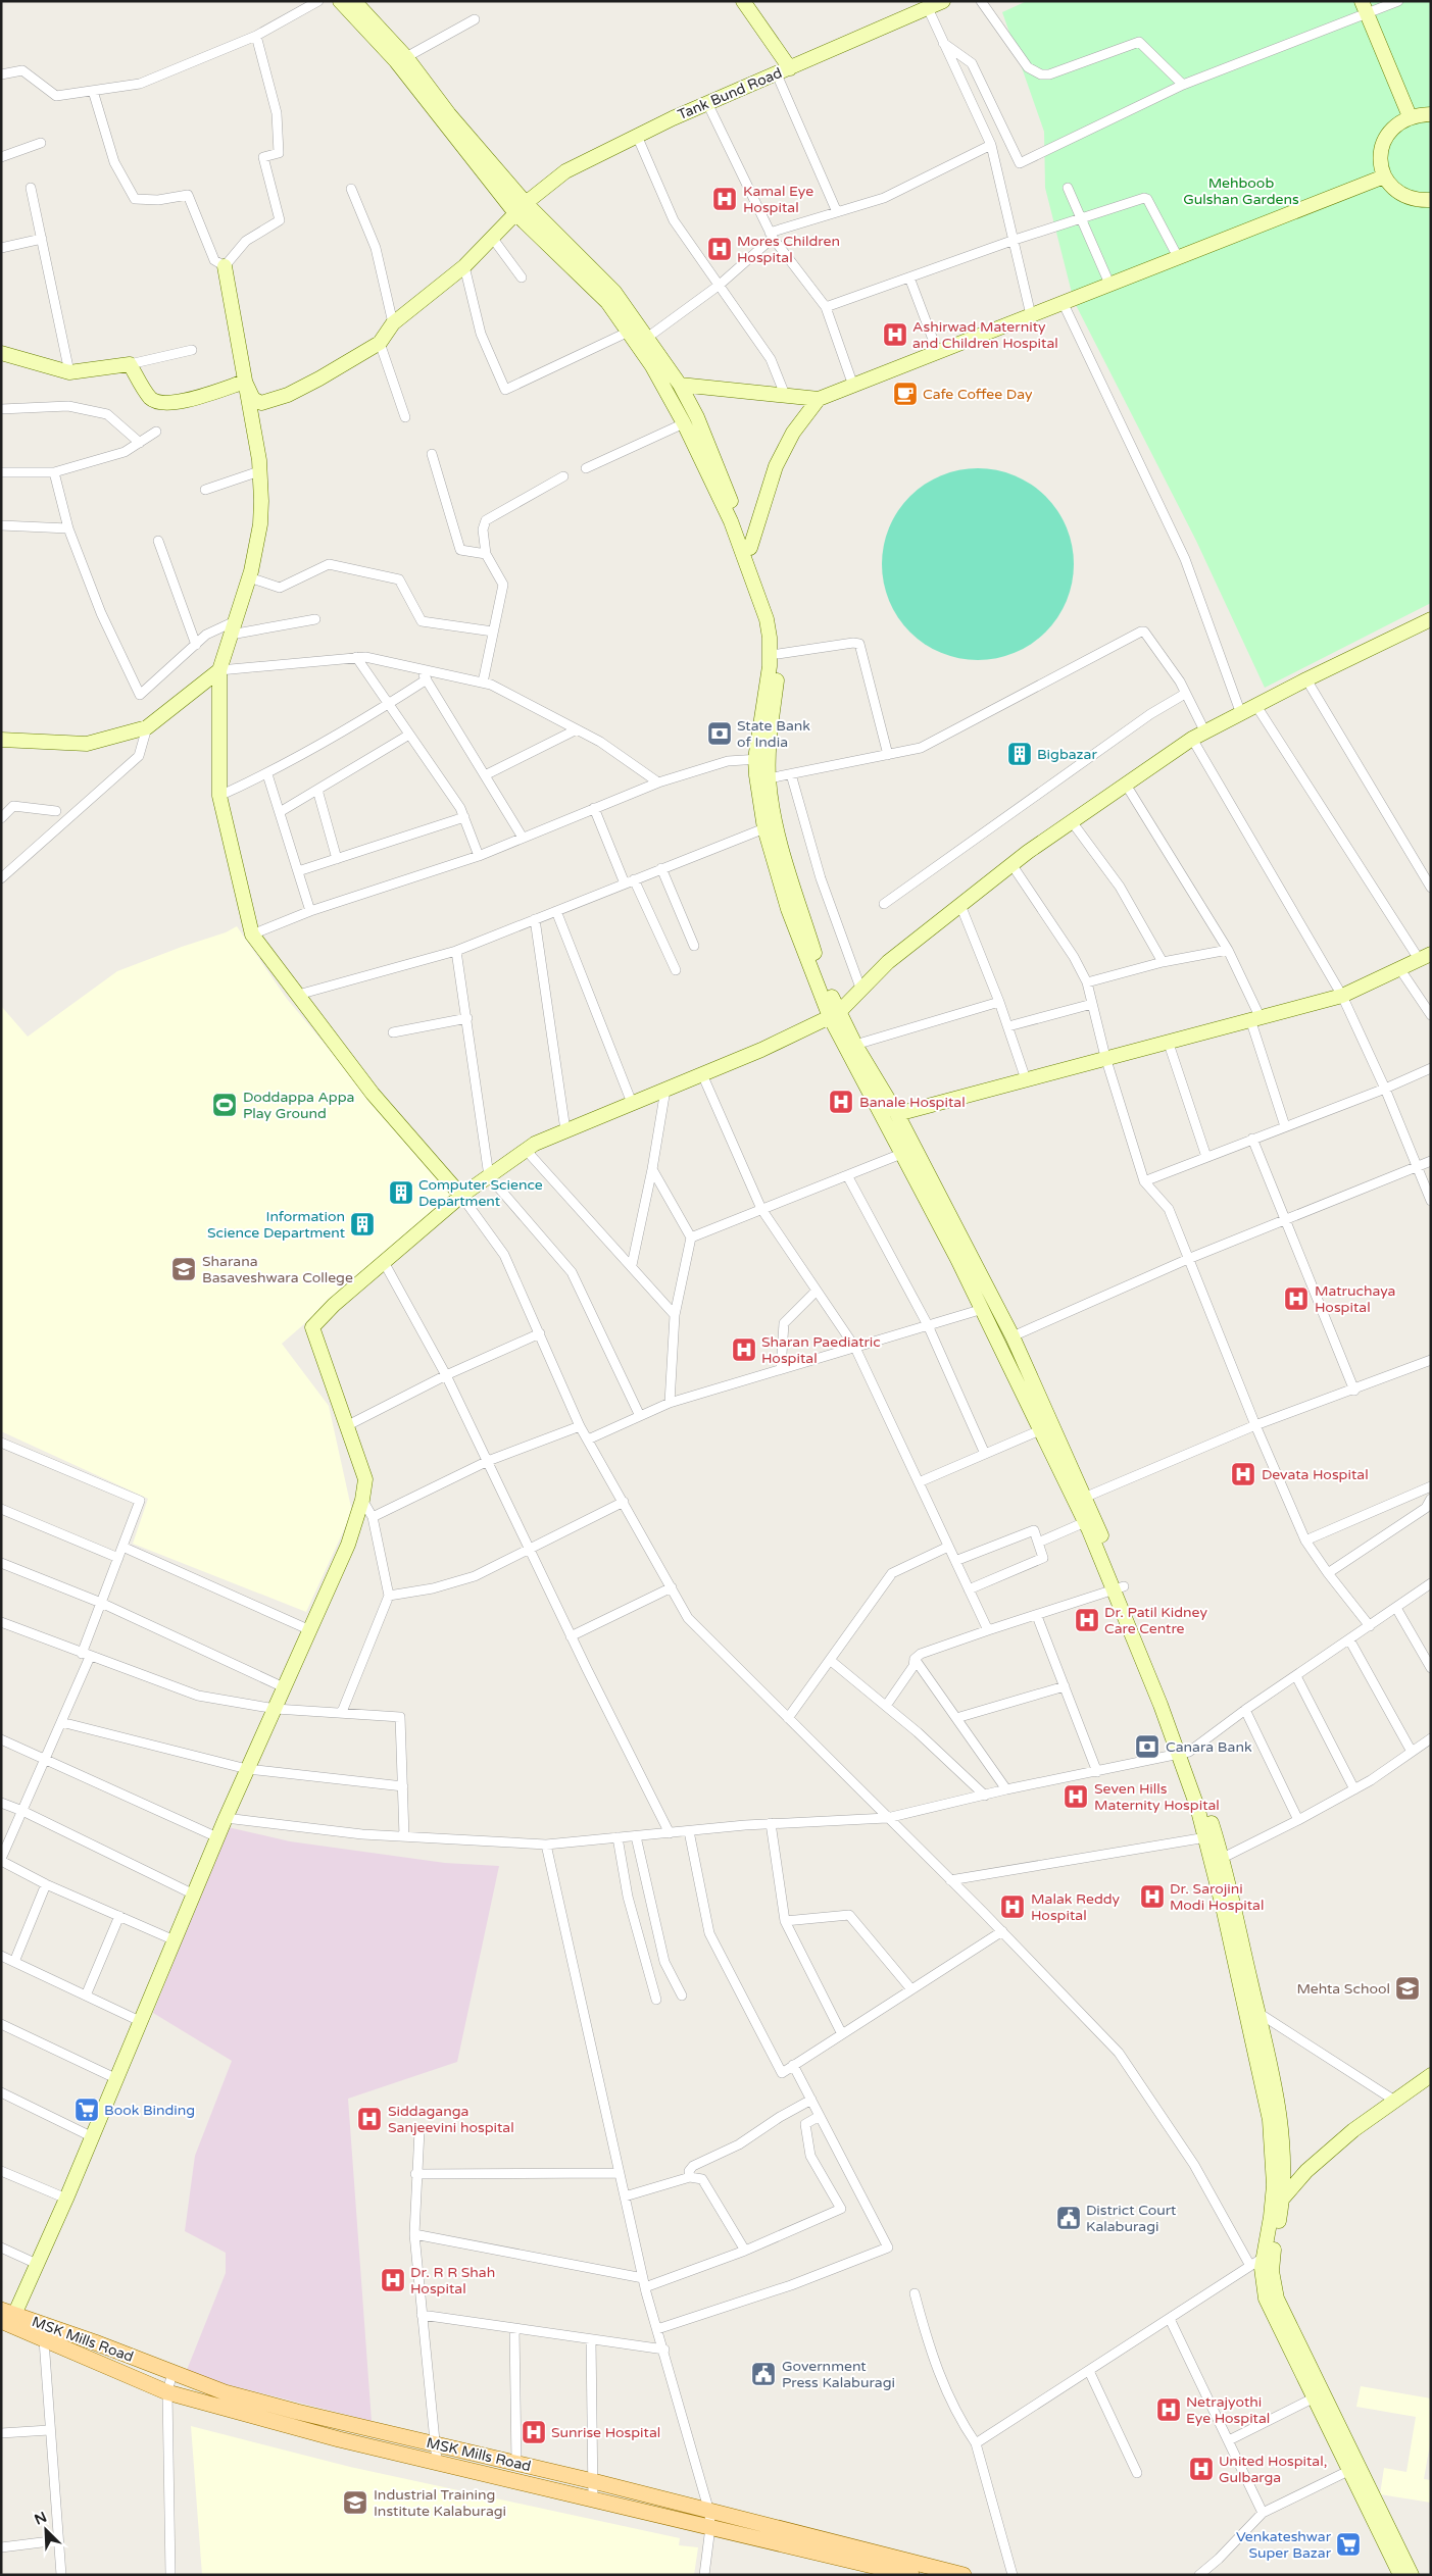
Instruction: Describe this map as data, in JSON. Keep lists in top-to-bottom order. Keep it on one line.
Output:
{"streets":{"main road":["Tank Bund Road","MSK Mills Road"]},"parks":["Mehboob Gulshan Gardens"],"places":{"hospital":["Kamal Eye Hospital","Mores Children Hospital","Ashirwad Maternity and Children Hospital","Banale Hospital","Matruchaya Hospital","Sharan Paediatric Hospital","Devata Hospital","Dr. Patil Kidney Care Centre","Seven Hills Maternity Hospital","Dr. Sarojini Modi Hospital","Malak Reddy Hospital","Siddaganga Sanjeevini hospital","Dr. R R Shah Hospital","Netrajyothi Eye Hospital","Sunrise Hospital","United Hospital, Gulbarga"],"cafe":["Cafe Coffee Day"],"bank":["State Bank of India","Canara Bank"],"building":["Bigbazar","Computer Science Department","Information Science Department"],"sports":["Doddappa Appa Play Ground"],"school or university":["Sharana Basaveshwara College","Mehta School","Industrial Training Institute Kalaburagi"],"supermarket":["Book Binding","Venkateshwar Super Bazar"],"public building":["District Court Kalaburagi","Government Press Kalaburagi"]},"north":"top left"}
